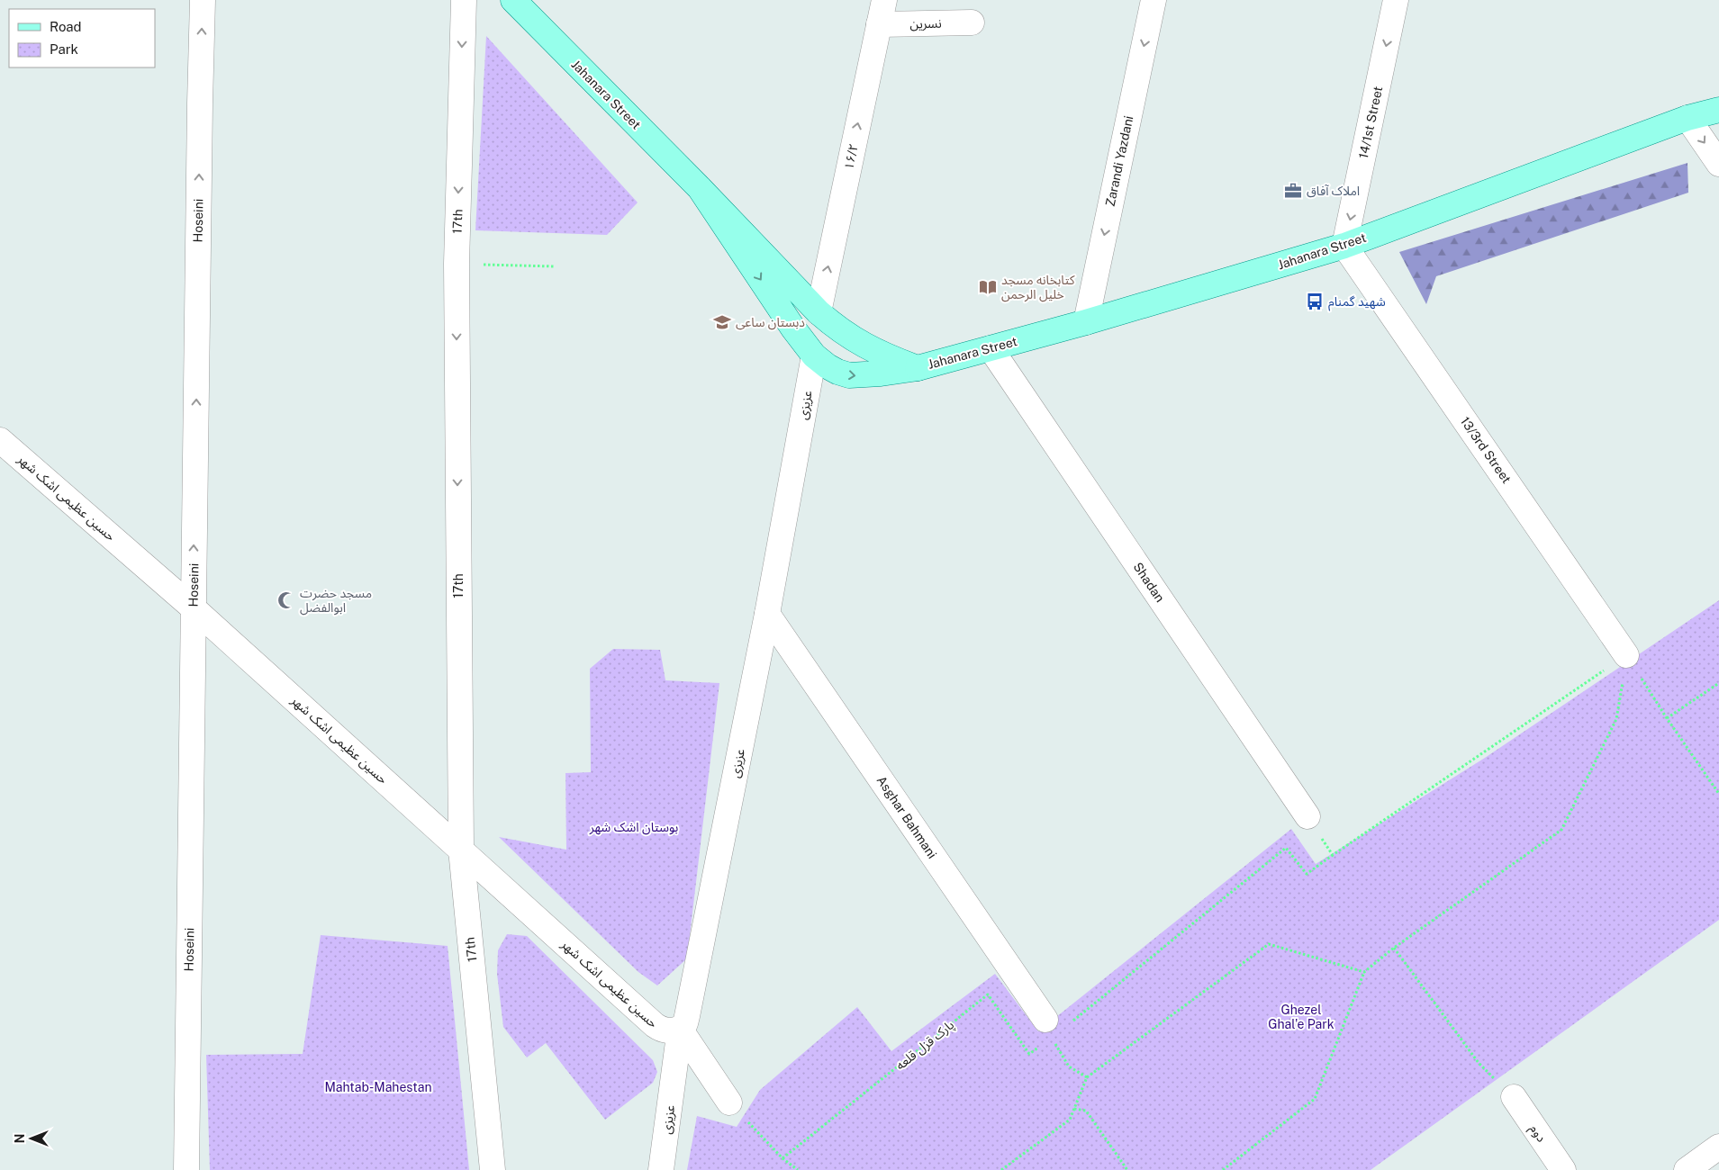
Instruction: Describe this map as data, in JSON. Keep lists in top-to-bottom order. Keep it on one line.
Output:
{"streets":{"main road":["Jahanara Street"],"street":["نسرین","14/1st Street","۱۶/۲","Zarandi Yazdani","Hoseini","17th","عزیزی","13/3rd Street","حسین عظیمی اشک شهر","Shadan","Asghar Bahmani","دوم"],"path":["پارک قزل قلعه"]},"crossings":[["نسرین","۱۶/۲"],["Jahanara Street","14/1st Street"],["Jahanara Street","Zarandi Yazdani"],["Jahanara Street","عزیزی"],["Jahanara Street","13/3rd Street"],["Jahanara Street","Shadan"],["14/1st Street","13/3rd Street"],["Hoseini","حسین عظیمی اشک شهر"],["17th","حسین عظیمی اشک شهر"],["عزیزی","حسین عظیمی اشک شهر"],["عزیزی","Asghar Bahmani"]],"one_way":["14/1st Street","۱۶/۲","Zarandi Yazdani","Hoseini","17th"],"parks":["بوستان اشک شهر","Ghezel Ghal'e Park","Mahtab-Mahestan"],"places":{"office":["املاک آفاق"],"library":["كتابخانه مسجد خليل الرحمن"],"bus stop":["شهید گمنام"],"school or university":["دبستان ساعی"],"mosque":["مسجد حضرت ابوالفضل"]},"legend":["Road","Park"],"north":"left"}
